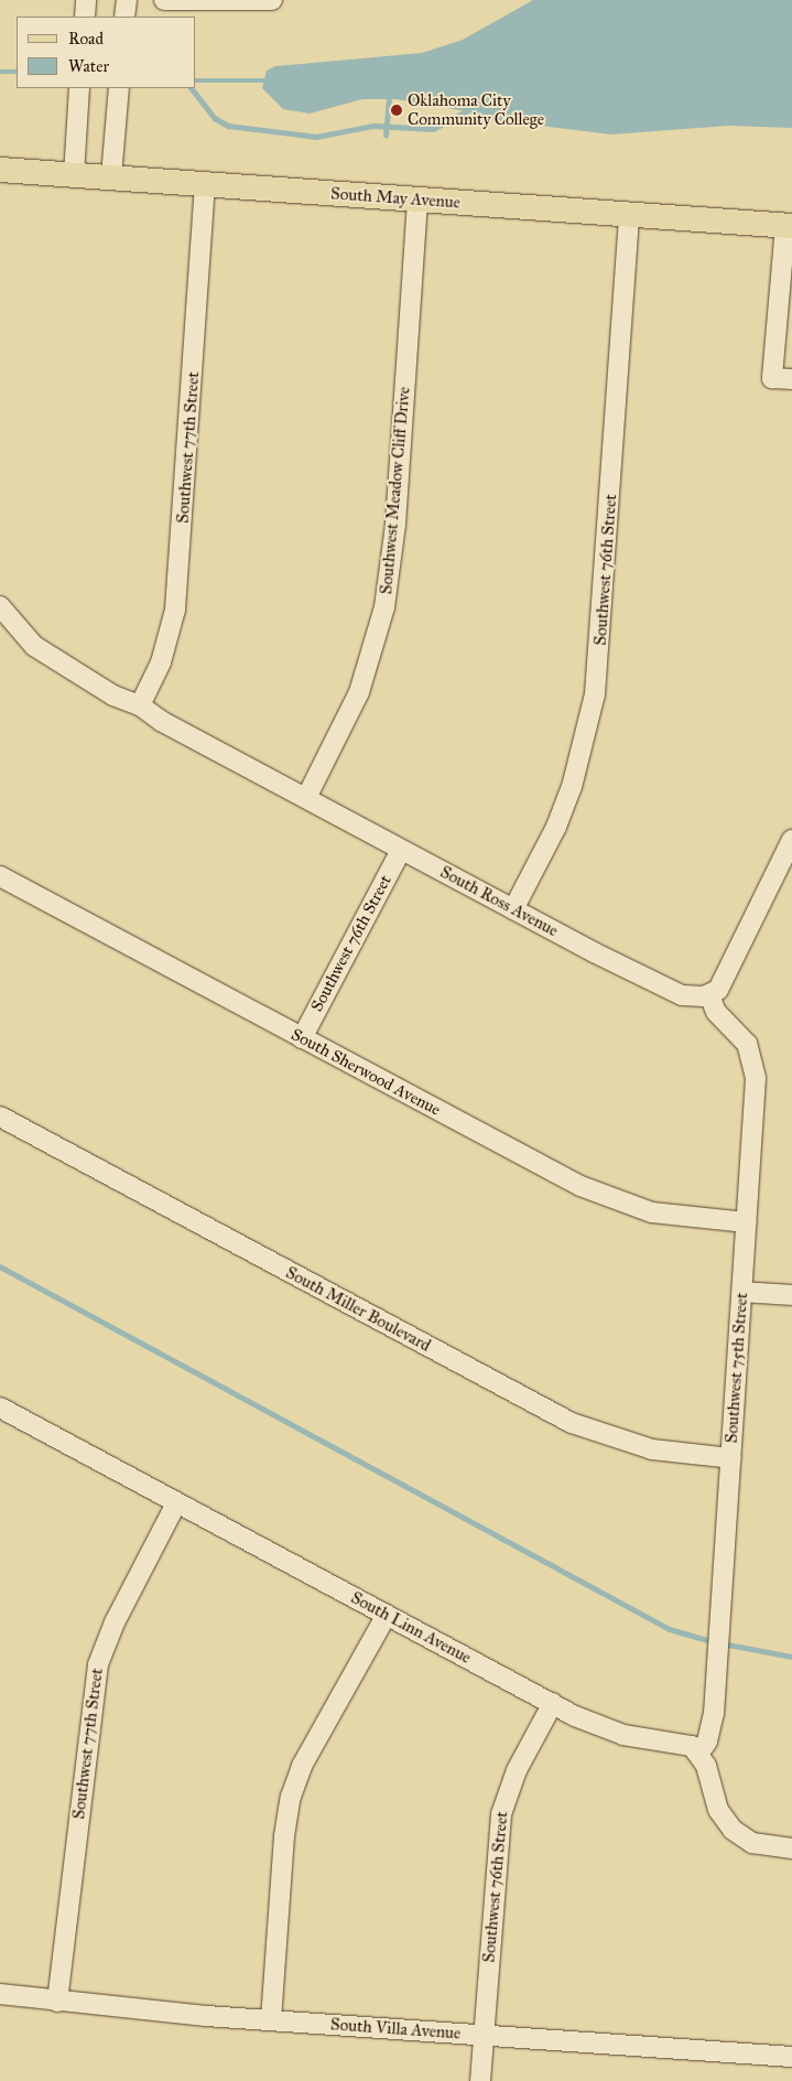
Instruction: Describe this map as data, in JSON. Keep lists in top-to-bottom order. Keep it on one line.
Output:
{"streets":{"main road":["South May Avenue"],"street":["Southwest 77th Street","Southwest Meadow Cliff Drive","Southwest 76th Street","South Ross Avenue","South Sherwood Avenue","South Miller Boulevard","Southwest 75th Street","South Linn Avenue","South Villa Avenue"]},"crossings":[["South May Avenue","Southwest 77th Street"],["South May Avenue","Southwest Meadow Cliff Drive"],["South May Avenue","Southwest 76th Street"],["Southwest 77th Street","South Ross Avenue"],["Southwest 77th Street","South Linn Avenue"],["Southwest 77th Street","South Villa Avenue"],["Southwest Meadow Cliff Drive","South Ross Avenue"],["Southwest 76th Street","South Ross Avenue"],["Southwest 76th Street","South Sherwood Avenue"],["Southwest 76th Street","South Linn Avenue"],["Southwest 76th Street","South Villa Avenue"],["South Ross Avenue","Southwest 75th Street"],["South Sherwood Avenue","Southwest 75th Street"],["South Miller Boulevard","Southwest 75th Street"],["Southwest 75th Street","South Linn Avenue"]],"places":["Oklahoma City Community College"],"legend":["Road","Water"]}
